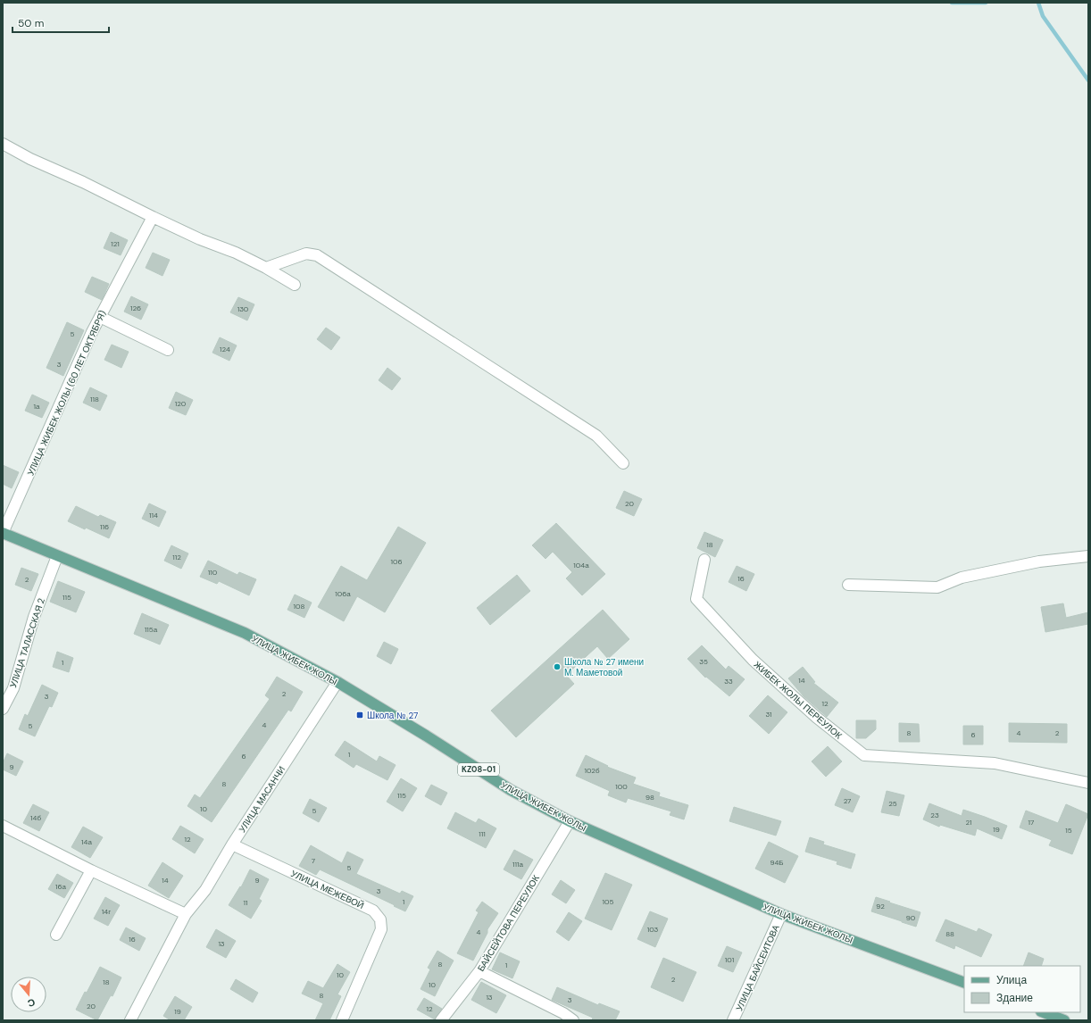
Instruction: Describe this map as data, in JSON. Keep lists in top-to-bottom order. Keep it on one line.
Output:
{"streets":{"main road":["УЛИЦА ЖИБЕК ЖОЛЫ","KZ08-01"],"street":["УЛИЦА ЖИБЕК ЖОЛЫ (60 ЛЕТ ОКТЯБРЯ)","УЛИЦА ТАЛАССКАЯ 2","ЖИБЕК ЖОЛЫ ПЕРЕУЛОК","УЛИЦА МАСАНЧИ","УЛИЦА МЕЖЕВОЙ","БАЙСЕЙТОВА ПЕРЕУЛОК","УЛИЦА БАЙСЕИТОВА"]},"crossings":[["УЛИЦА ЖИБЕК ЖОЛЫ (60 ЛЕТ ОКТЯБРЯ)","УЛИЦА ЖИБЕК ЖОЛЫ"],["УЛИЦА ТАЛАССКАЯ 2","УЛИЦА ЖИБЕК ЖОЛЫ"],["УЛИЦА ЖИБЕК ЖОЛЫ","УЛИЦА МАСАНЧИ"],["УЛИЦА ЖИБЕК ЖОЛЫ","БАЙСЕЙТОВА ПЕРЕУЛОК"],["УЛИЦА ЖИБЕК ЖОЛЫ","УЛИЦА БАЙСЕИТОВА"],["УЛИЦА МАСАНЧИ","УЛИЦА МЕЖЕВОЙ"]],"places":{"other":["Школа № 27 имени М. Маметовой"],"transit":["Школа № 27"]},"house_numbers":["121","126","130","5","124","3","118","120","1а","20","114","116","18","112","106","104а","110","16","2","106а","115","108","115а","35","1","14","33","2","3","12","31","4","5","8","4","2","6","1","6","9","102б","8","100","115","98","27","25","10","5","23","14б","21","17","19","15","111","12","14а","7","94Б","111а","5","14","9","16а","3","1","105","11","92","14г","90","103","4","88","16","13","101","8","1","10","2","18","10","8","13","3","20","12","19"],"legend":["Улица","Здание"],"scale_bar":"50 m","north":"bottom"}
